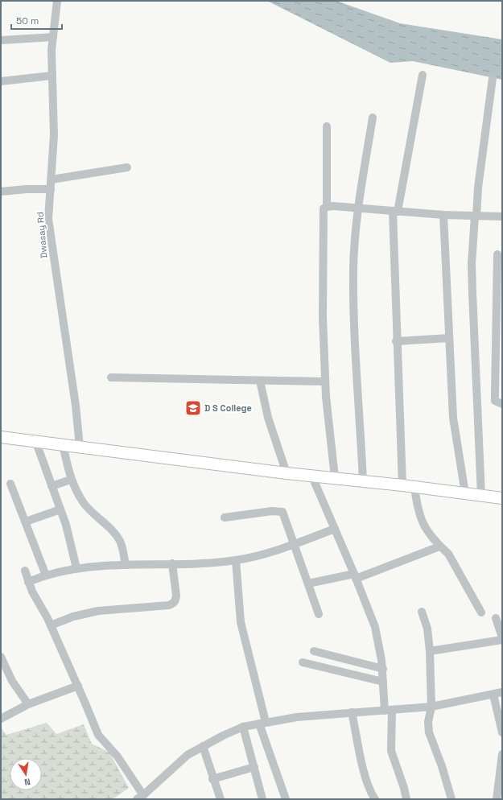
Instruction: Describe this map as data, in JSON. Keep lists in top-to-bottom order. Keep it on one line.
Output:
{"streets":{"street":["Dwasay Rd"]},"places":{"school or university":["D S College"]},"scale_bar":"50 m","north":"bottom"}
